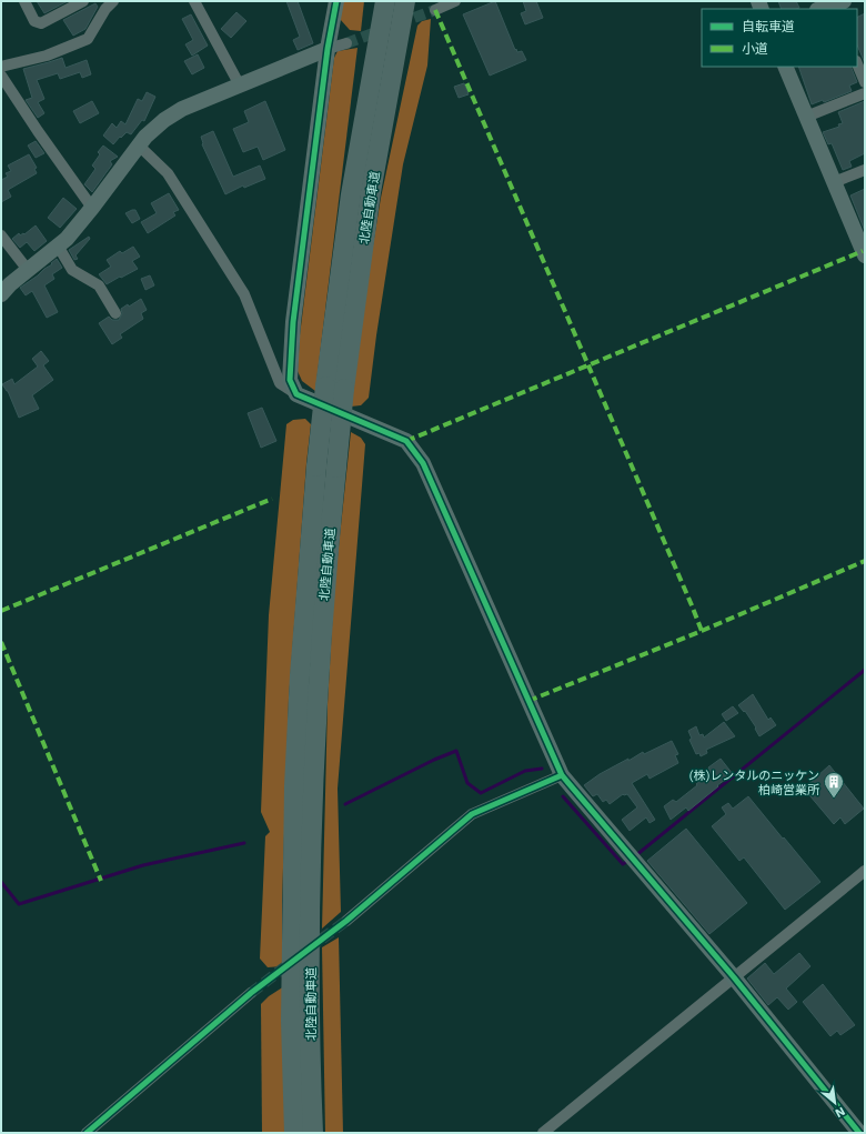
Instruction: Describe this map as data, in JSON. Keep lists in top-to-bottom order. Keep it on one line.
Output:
{"streets":{"highway":["北陸自動車道"]},"places":{"building":["(株)レンタルのニッケン 柏崎営業所"]},"legend":["自転車道","小道"],"north":"bottom right"}
